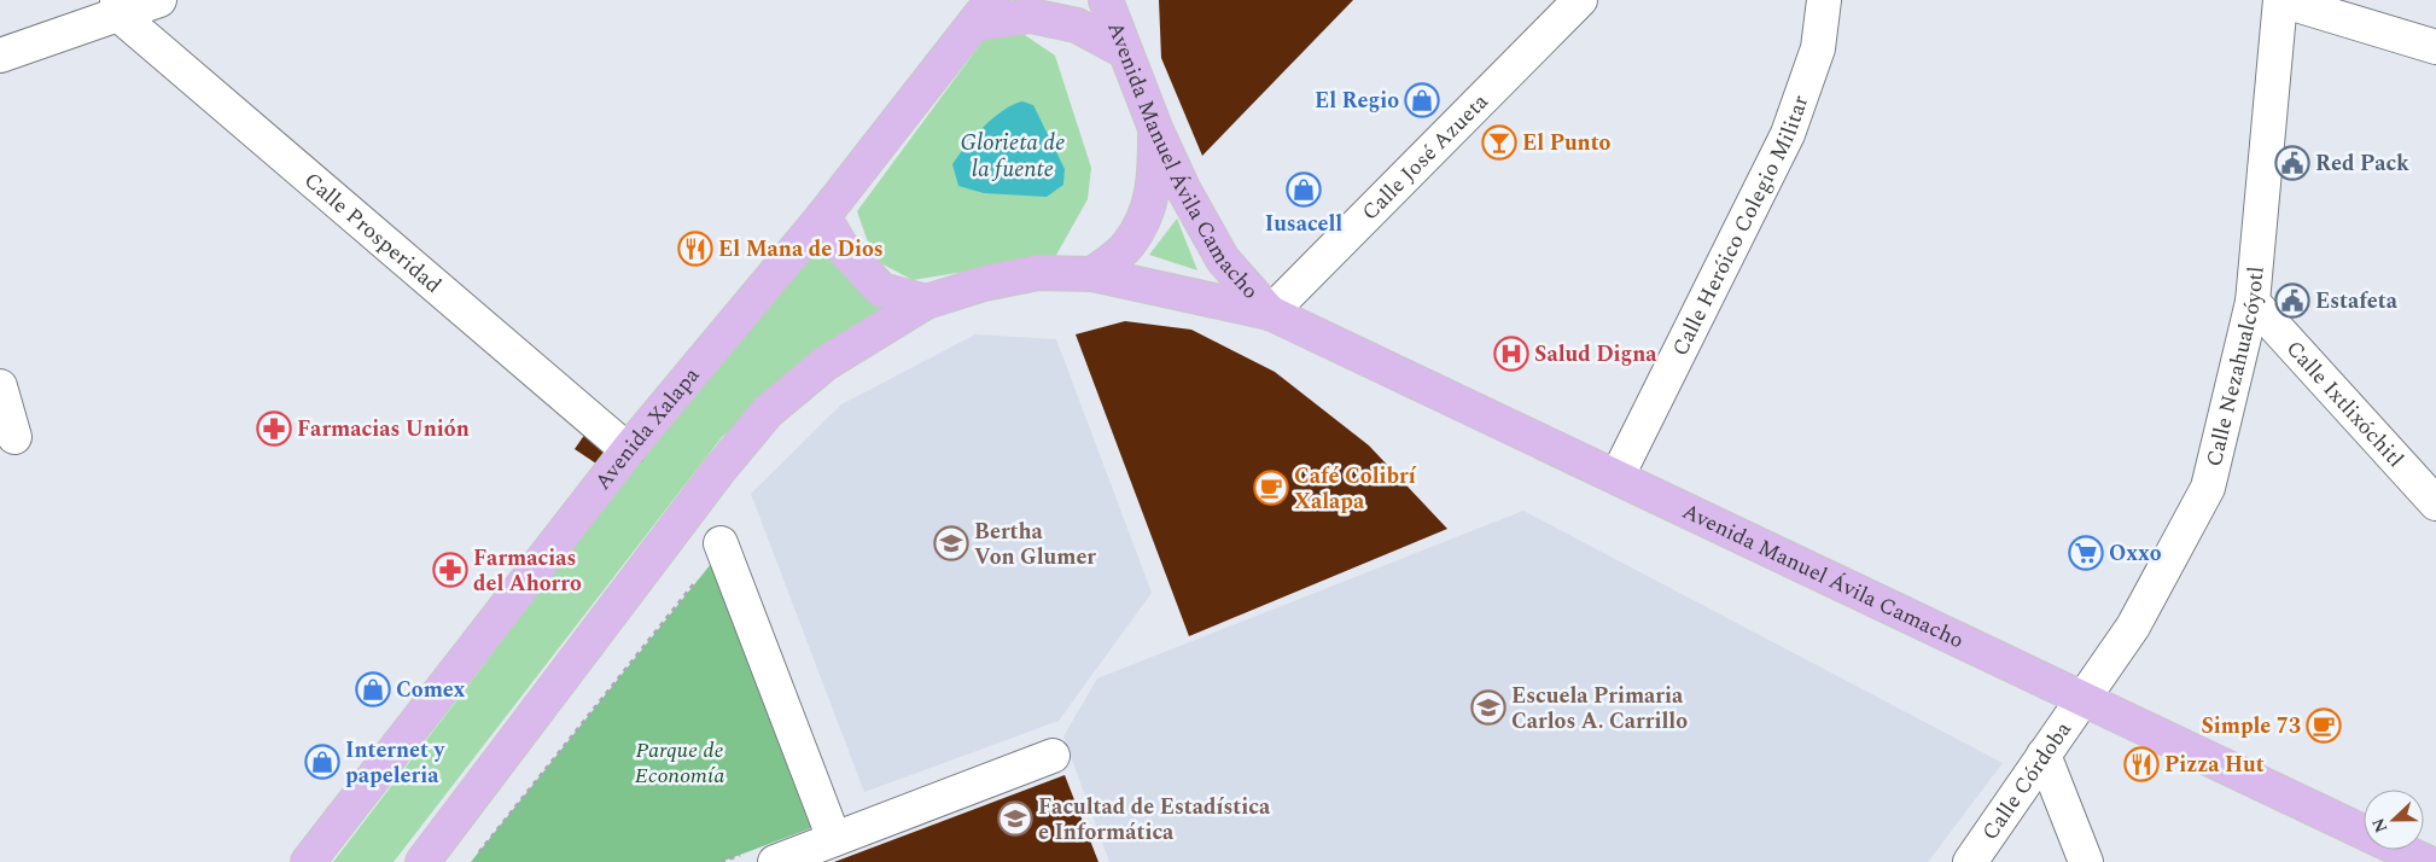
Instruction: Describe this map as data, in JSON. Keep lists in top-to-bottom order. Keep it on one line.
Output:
{"streets":{"main road":["Avenida Manuel Ávila Camacho","Avenida Xalapa"],"street":["Calle José Azueta","Calle Heróico Colegio Militar","Calle Prosperidad","Calle Nezahualcóyotl","Calle Ixtlixóchitl","Calle Córdoba"]},"crossings":[["Calle José Azueta","Avenida Manuel Ávila Camacho"],["Avenida Manuel Ávila Camacho","Calle Heróico Colegio Militar"],["Avenida Manuel Ávila Camacho","Calle Nezahualcóyotl"],["Avenida Manuel Ávila Camacho","Calle Córdoba"],["Calle Prosperidad","Avenida Xalapa"],["Calle Nezahualcóyotl","Calle Ixtlixóchitl"],["Calle Nezahualcóyotl","Calle Córdoba"]],"water":["Glorieta de la fuente"],"parks":["Parque de Economía"],"places":{"shop":["El Regio","Iusacell","Comex","Internet y papeleria"],"bar":["El Punto"],"public building":["Red Pack","Estafeta"],"restaurant":["El Mana de Dios","Pizza Hut"],"hospital":["Salud Digna"],"pharmacy":["Farmacias Unión","Farmacias del Ahorro"],"cafe":["Café Colibrí Xalapa","Simple 73"],"school or university":["Bertha Von Glumer","Escuela Primaria Carlos A. Carrillo","Facultad de Estadística e Informática"],"supermarket":["Oxxo"]},"north":"left"}
